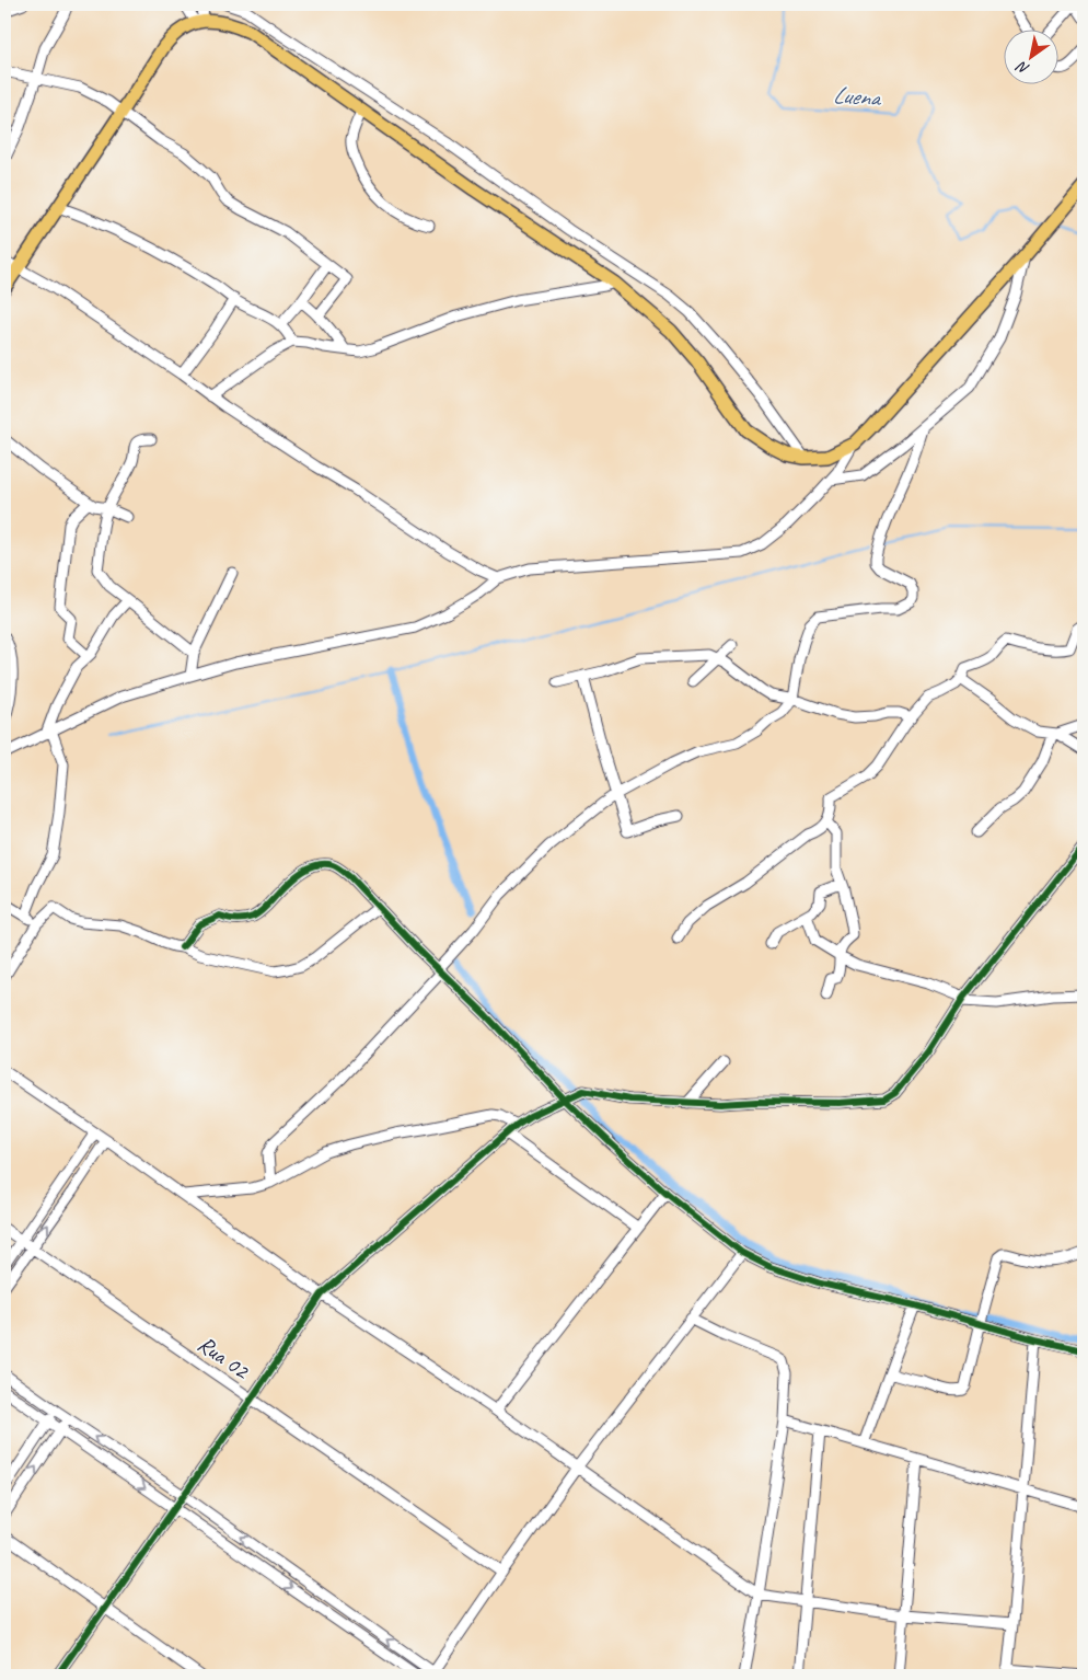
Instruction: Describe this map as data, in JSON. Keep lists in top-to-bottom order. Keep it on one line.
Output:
{"streets":{"street":["Rua 02"]},"water":["Luena"],"north":"bottom left"}
